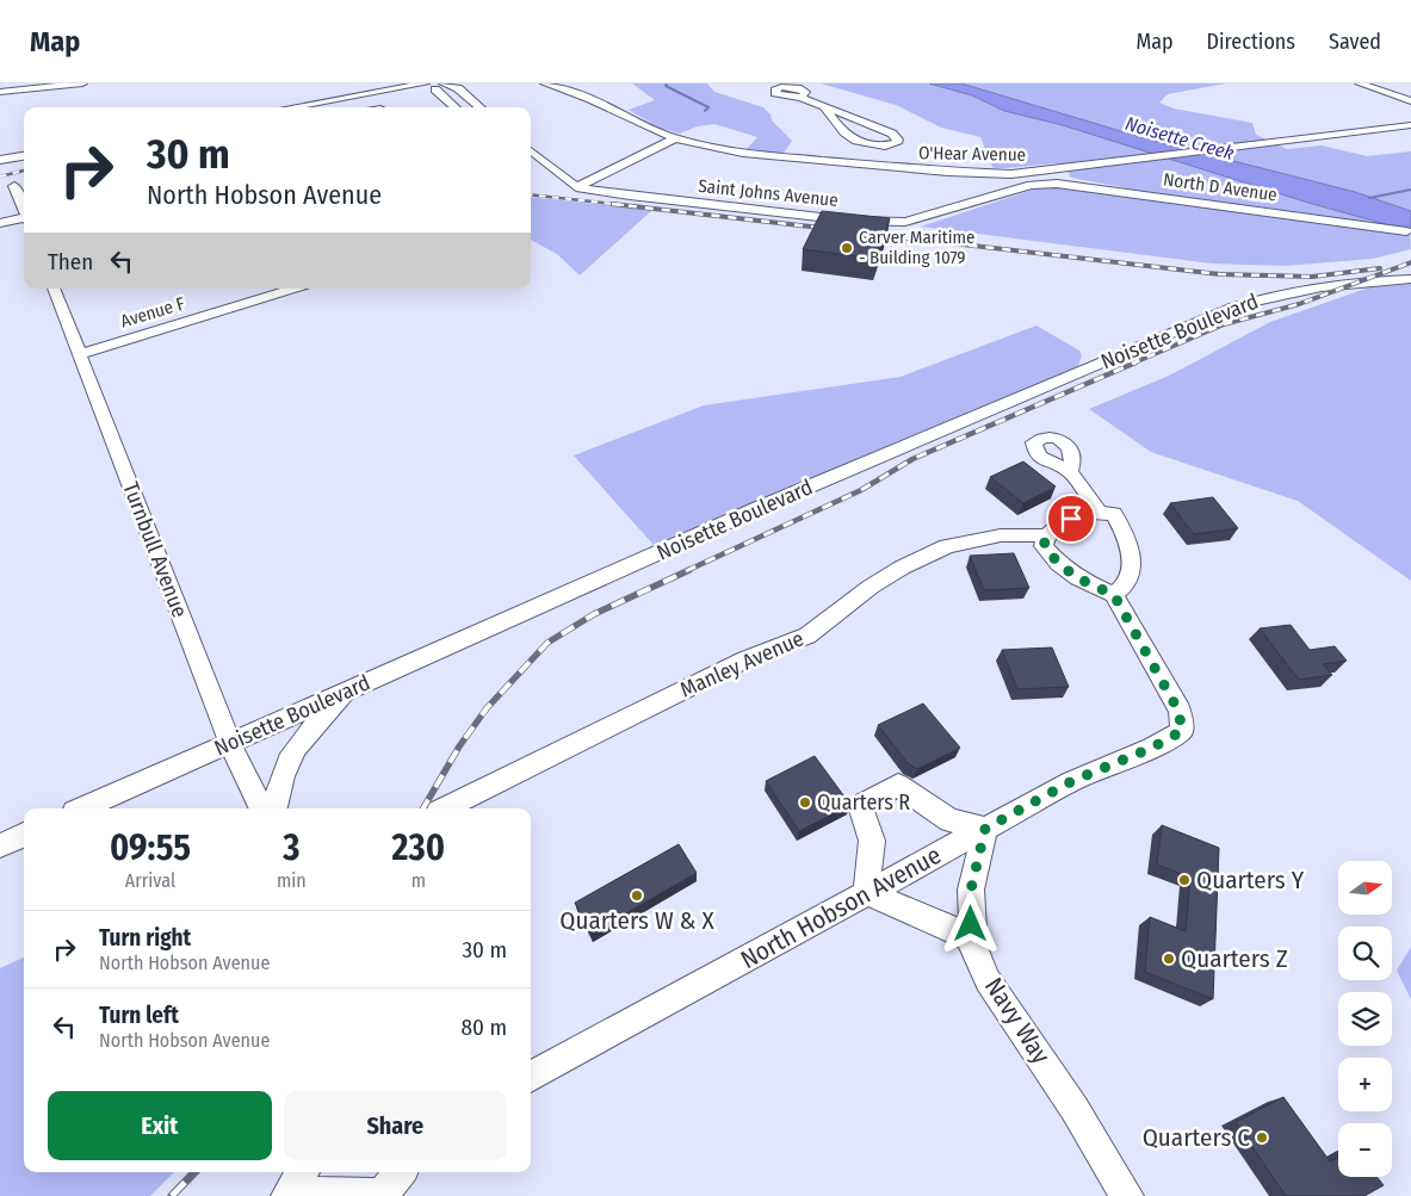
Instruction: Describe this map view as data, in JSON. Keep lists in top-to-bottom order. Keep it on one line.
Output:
{"streets":{"street":["O'Hear Avenue","North D Avenue","Saint Johns Avenue","Avenue F","Noisette Boulevard","Turnbull Avenue","Manley Avenue","North Hobson Avenue","Navy Way"]},"crossings":[["North D Avenue","Saint Johns Avenue"],["Avenue F","Turnbull Avenue"],["Noisette Boulevard","Turnbull Avenue"],["Manley Avenue","North Hobson Avenue"],["North Hobson Avenue","Navy Way"]],"water":["Noisette Creek"],"places":["Carver Maritime - Building 1079","Quarters R","Quarters Y","Quarters W & X","Quarters Z","Quarters C"],"north":"right","page":{"header":"Map","nav":["Map","Directions","Saved"],"turn":["30 m","North Hobson Avenue"],"then":"Then","eta":["09:55","Arrival","3","min","230","m"],"map_buttons":["+","−"],"list":[{"name":"Turn right","note":"North Hobson Avenue","value":"30 m"},{"name":"Turn left","note":"North Hobson Avenue","value":"80 m"}],"buttons":["Exit","Share"]}}
